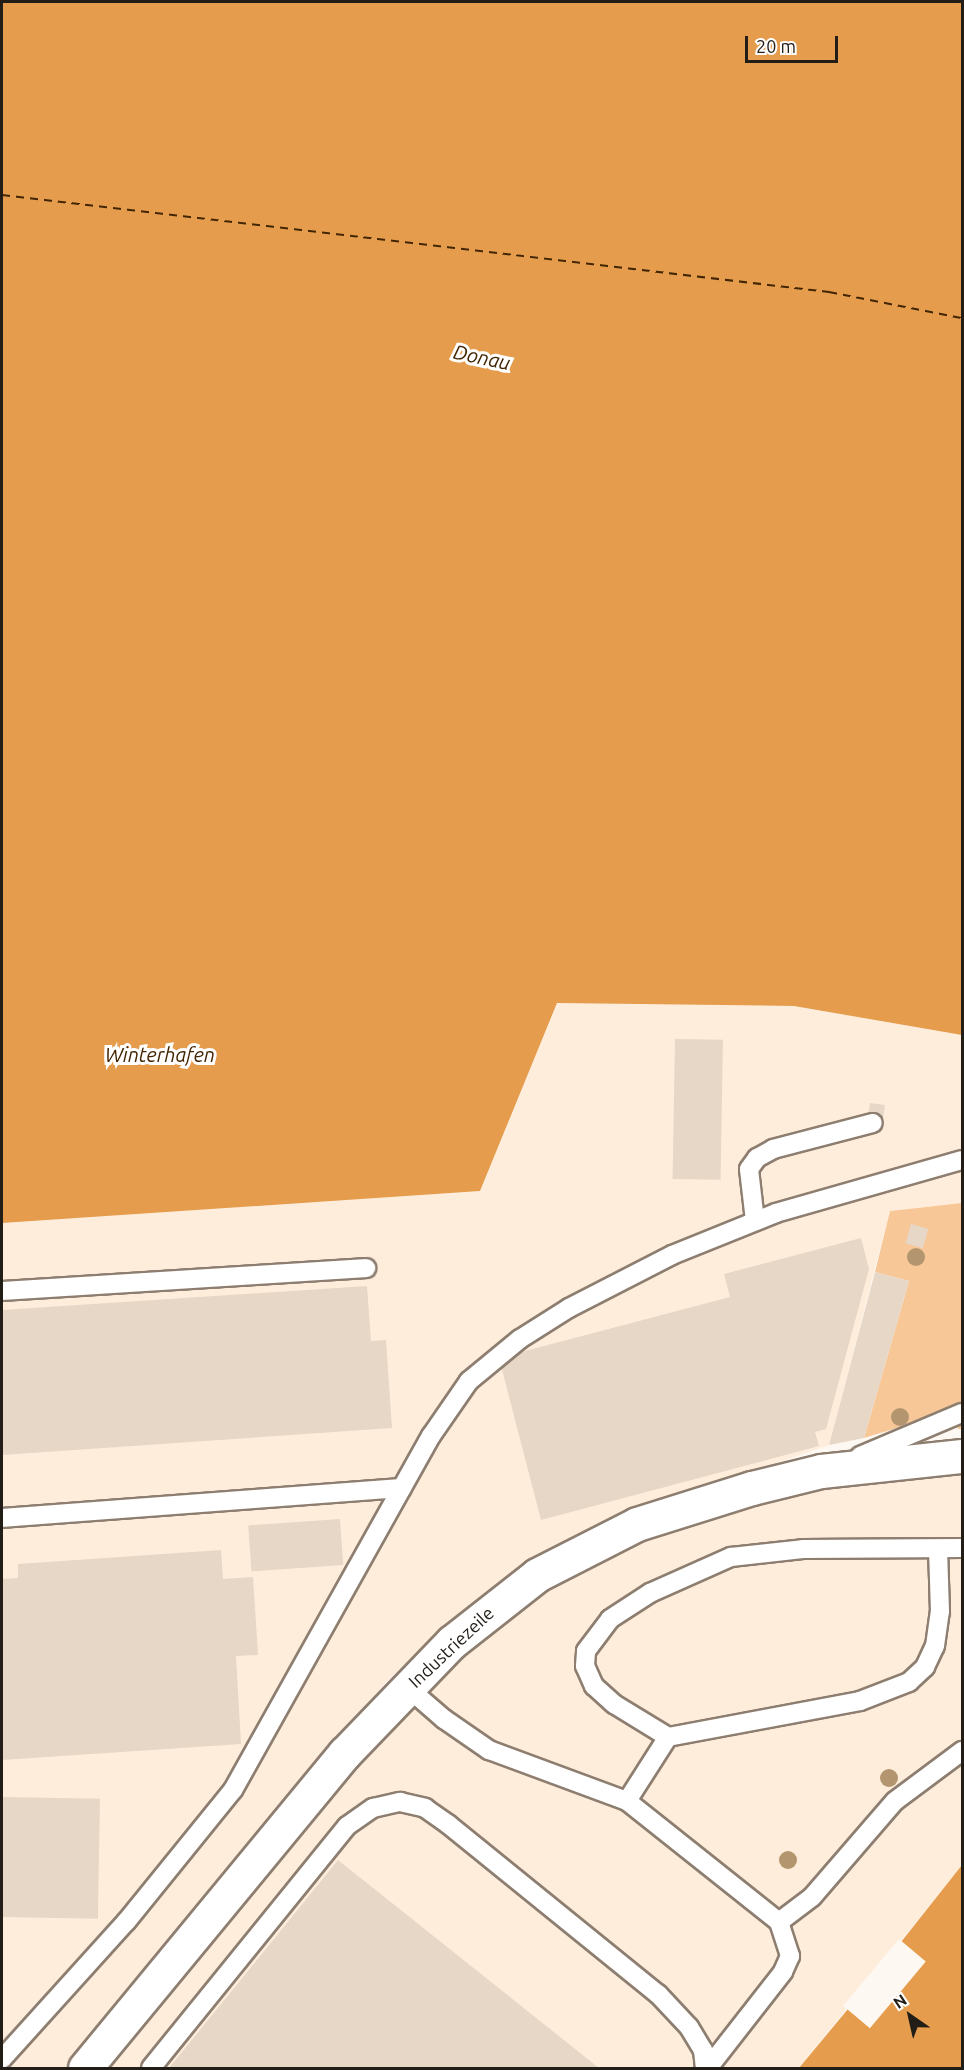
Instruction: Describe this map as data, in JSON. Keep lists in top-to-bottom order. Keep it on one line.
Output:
{"streets":{"street":["Industriezeile"]},"water":["Donau","Winterhafen"],"scale_bar":"20 m","north":"top left"}
